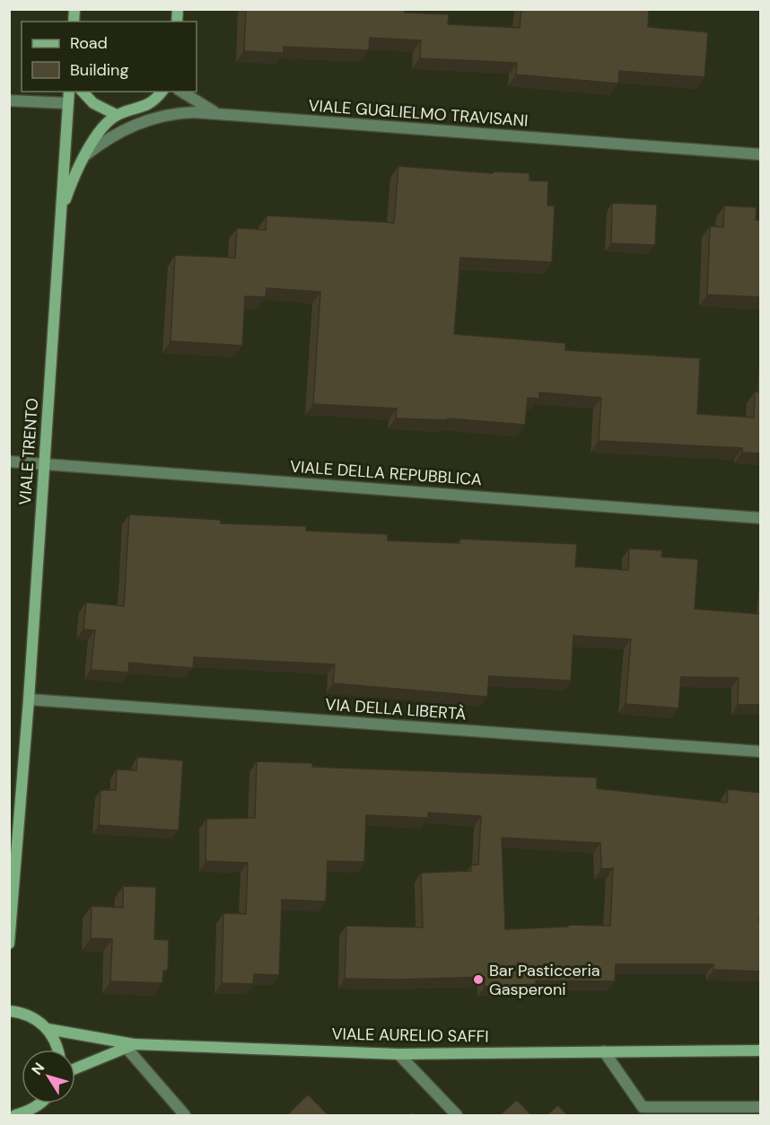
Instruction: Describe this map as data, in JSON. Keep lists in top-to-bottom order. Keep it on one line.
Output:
{"streets":{"street":["VIALE GUGLIELMO TRAVISANI","VIALE TRENTO","VIALE DELLA REPUBBLICA","VIA DELLA LIBERTÀ","VIALE AURELIO SAFFI"]},"crossings":[["VIALE TRENTO","VIALE DELLA REPUBBLICA"],["VIALE TRENTO","VIA DELLA LIBERTÀ"]],"places":["Bar Pasticceria Gasperoni"],"legend":["Road","Building"],"north":"top left"}
